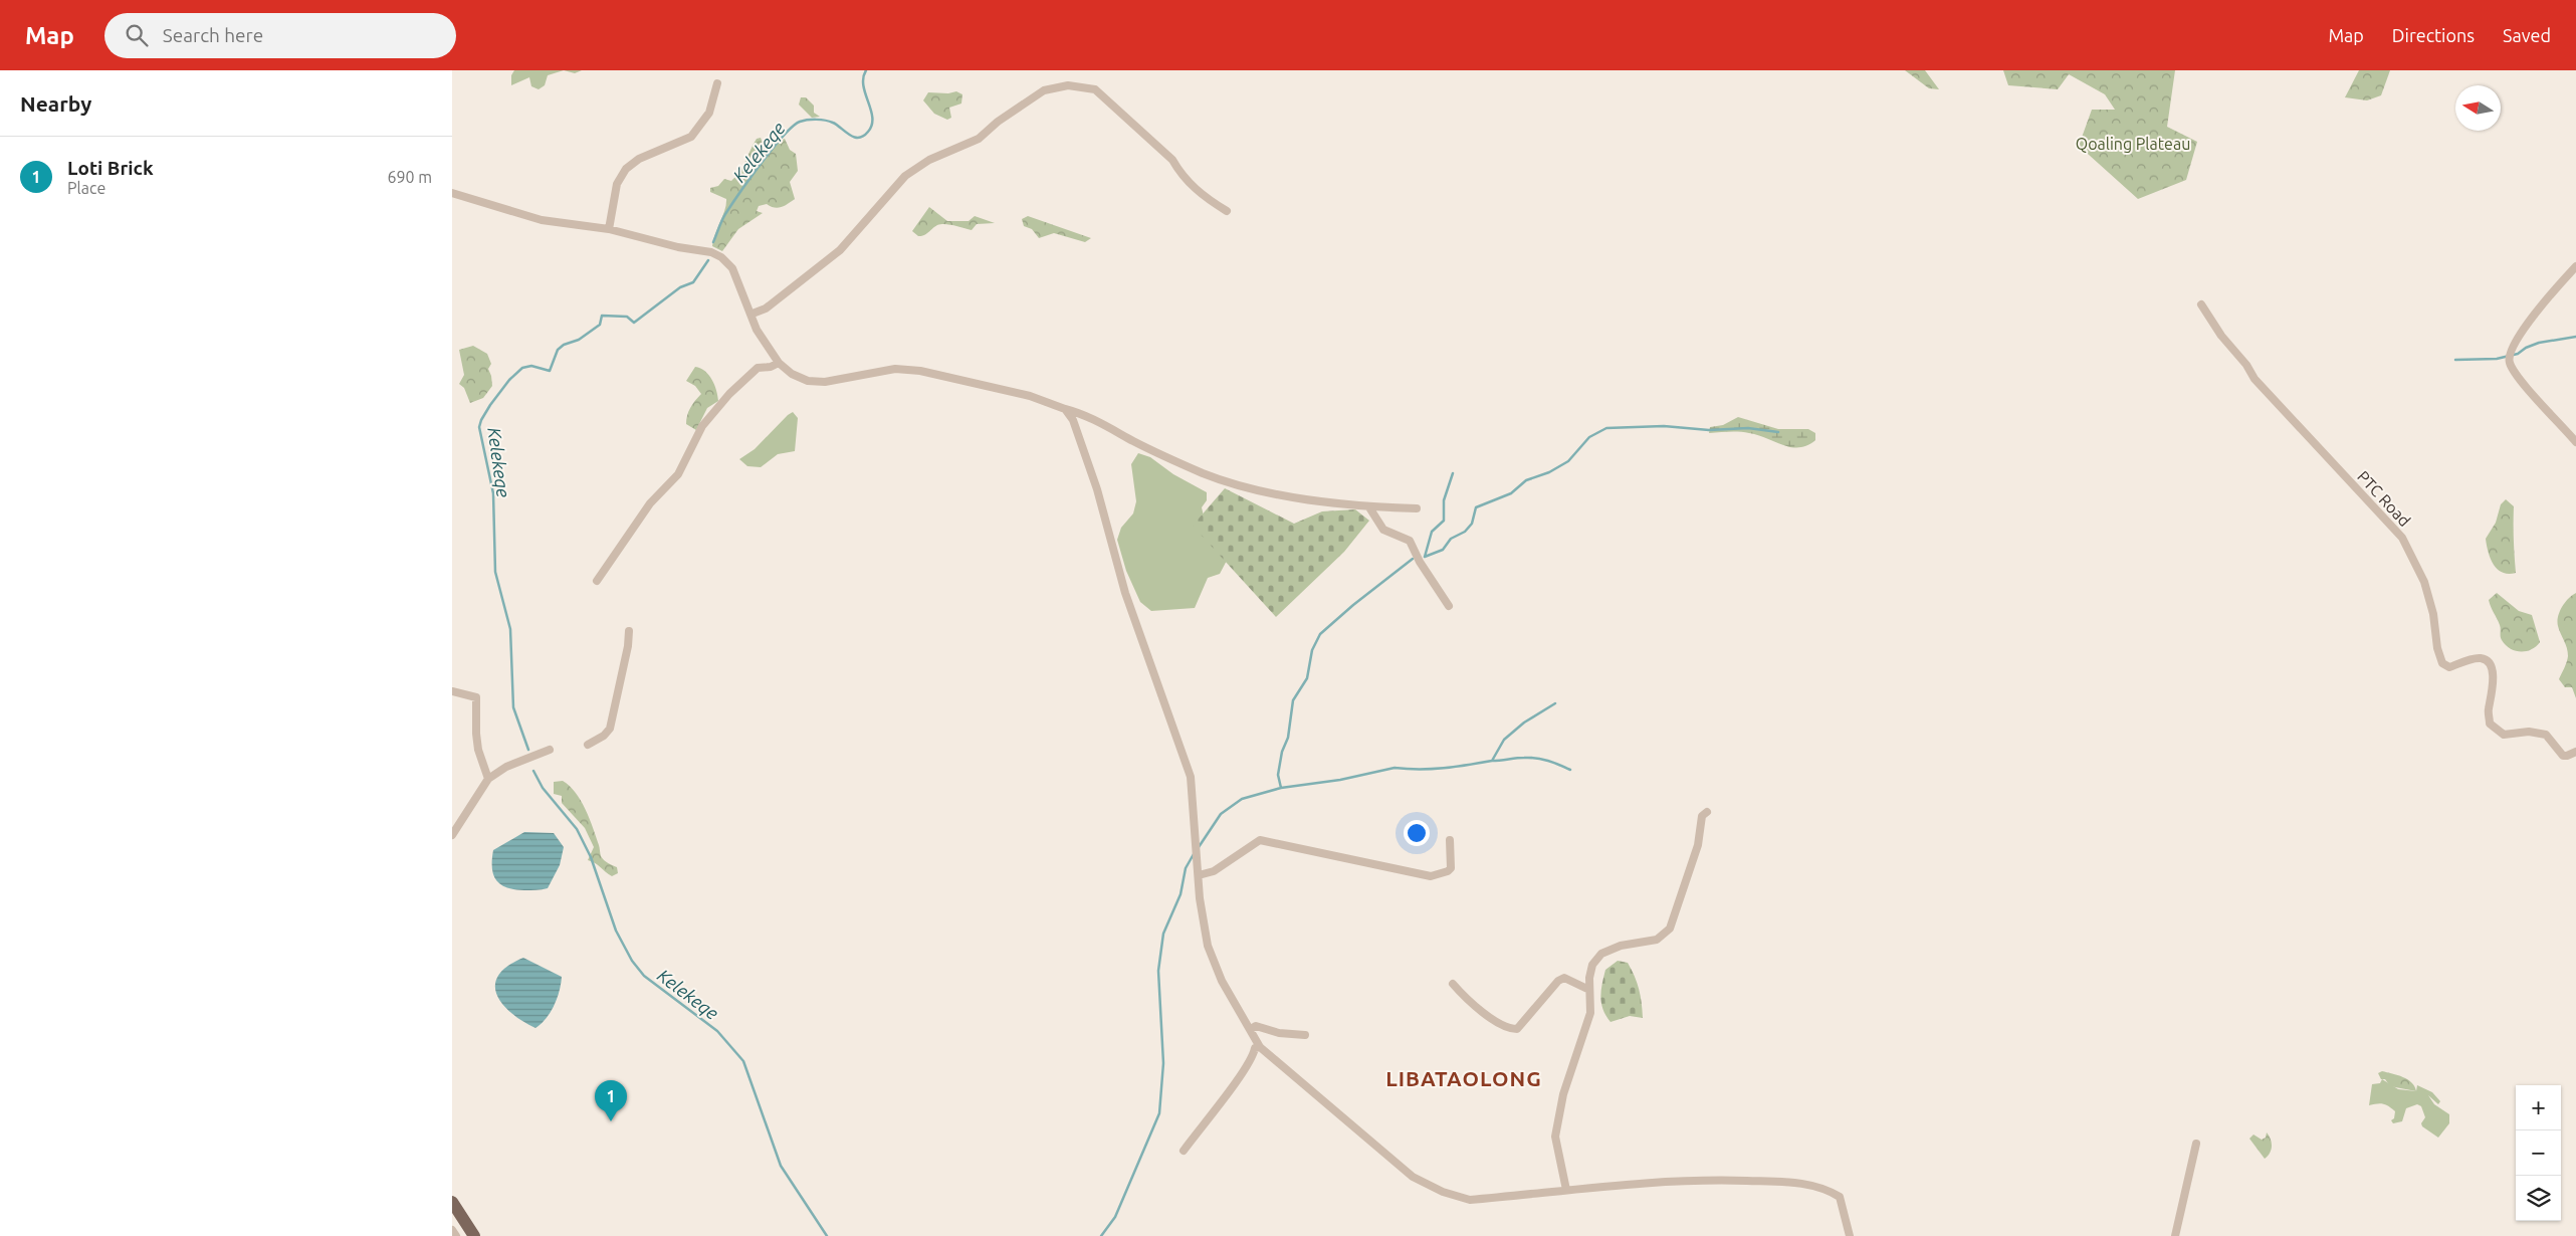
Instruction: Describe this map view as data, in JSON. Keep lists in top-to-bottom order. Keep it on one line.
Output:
{"streets":{"street":["PTC Road"]},"districts":["LIBATAOLONG"],"water":["Kelekeqe"],"parks":["Qoaling Plateau"],"north":"left","page":{"header":"Map","search":"Search here","nav":["Map","Directions","Saved"],"heading":"Nearby","list":[{"mark":"1","name":"Loti Brick","note":"Place","value":"690 m"}],"pins":"1","map_buttons":["+","−"]}}
